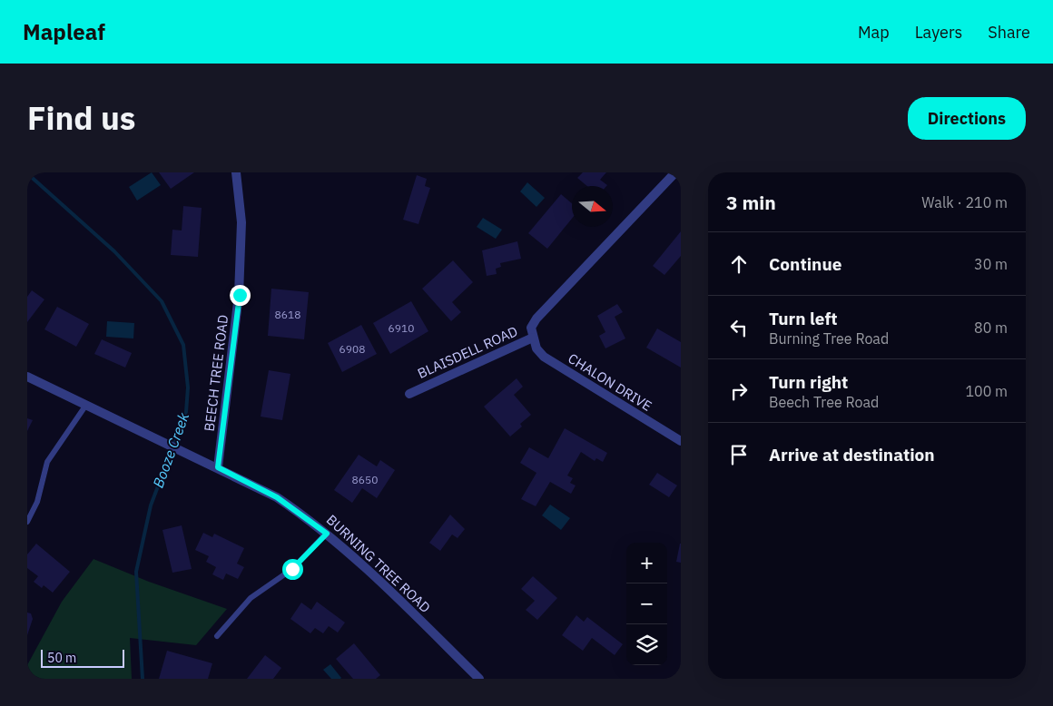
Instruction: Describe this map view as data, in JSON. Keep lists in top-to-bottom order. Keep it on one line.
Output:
{"streets":{"street":["BLAISDELL ROAD","BEECH TREE ROAD","CHALON DRIVE","BURNING TREE ROAD"]},"crossings":[["BLAISDELL ROAD","CHALON DRIVE"],["BEECH TREE ROAD","BURNING TREE ROAD"]],"water":["Booze Creek"],"house_numbers":["8618","6910","6908","8650"],"scale_bar":"50 m","north":"right","page":{"header":"Mapleaf","nav":["Map","Layers","Share"],"title":"Find us","buttons":"Directions","heading":["3 min","Walk · 210 m"],"list":[["Continue","30 m"],["Turn left","Burning Tree Road","80 m"],["Turn right","Beech Tree Road","100 m"],"Arrive at destination"],"map_buttons":["+","−"],"scale":"50 m"}}
